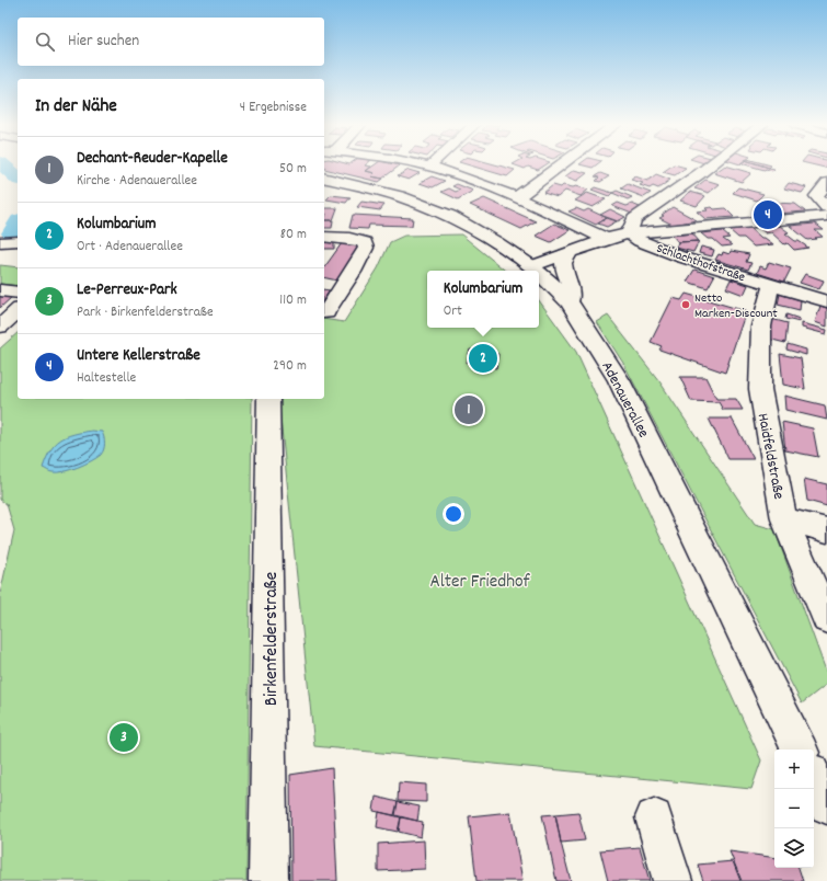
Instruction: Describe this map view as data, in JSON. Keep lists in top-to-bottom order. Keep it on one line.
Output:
{"streets":{"main road":["Adenauerallee"],"street":["Schlachthofstraße","Haidfeldstraße","Birkenfelderstraße"]},"crossings":[["Schlachthofstraße","Haidfeldstraße"]],"parks":["Alter Friedhof"],"places":["Netto Marken-Discount"],"page":{"search":"Hier suchen","heading":["In der Nähe","4 Ergebnisse"],"list":[{"mark":"1","name":"Dechant-Reuder-Kapelle","note":"Kirche · Adenauerallee","value":"50 m"},{"mark":"2","name":"Kolumbarium","note":"Ort · Adenauerallee","value":"80 m"},{"mark":"3","name":"Le-Perreux-Park","note":"Park · Birkenfelderstraße","value":"110 m"},{"mark":"4","name":"Untere Kellerstraße","note":"Haltestelle","value":"290 m"}],"pins":["4","2","1","3"],"popup":["Kolumbarium","Ort"],"map_buttons":["+","−"]}}
